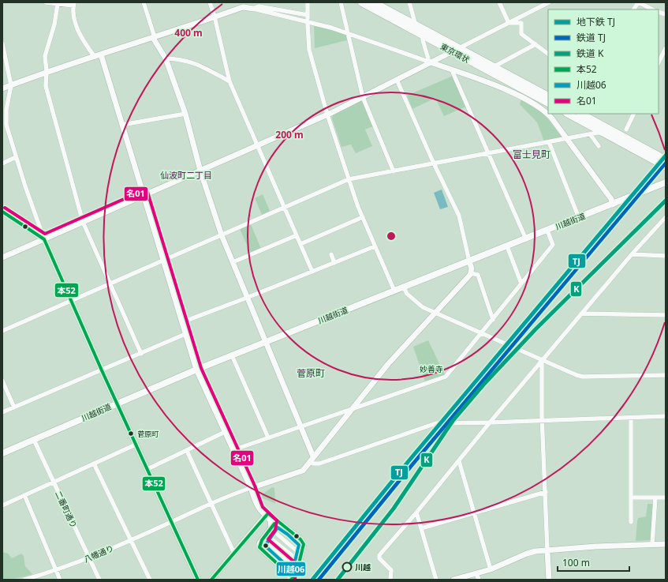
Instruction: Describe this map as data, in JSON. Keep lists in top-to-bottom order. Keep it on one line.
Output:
{"streets":{"highway":["東京環状"],"main road":["川越街道"],"street":["二番町通り","八幡通り"]},"crossings":[["川越街道","二番町通り"],["二番町通り","八幡通り"]],"districts":["富士見町","仙波町二丁目","菅原町"],"parks":["妙善寺"],"places":["菅原町","川越"],"lines":["metro line TJ","rail line TJ","transit line 名01","rail line K","transit line 本52","transit line 川越06"],"legend":["地下鉄 TJ","鉄道 TJ","鉄道 K","本52","川越06","名01"],"scale_bar":"100 m","rings":["400 m","200 m"]}
